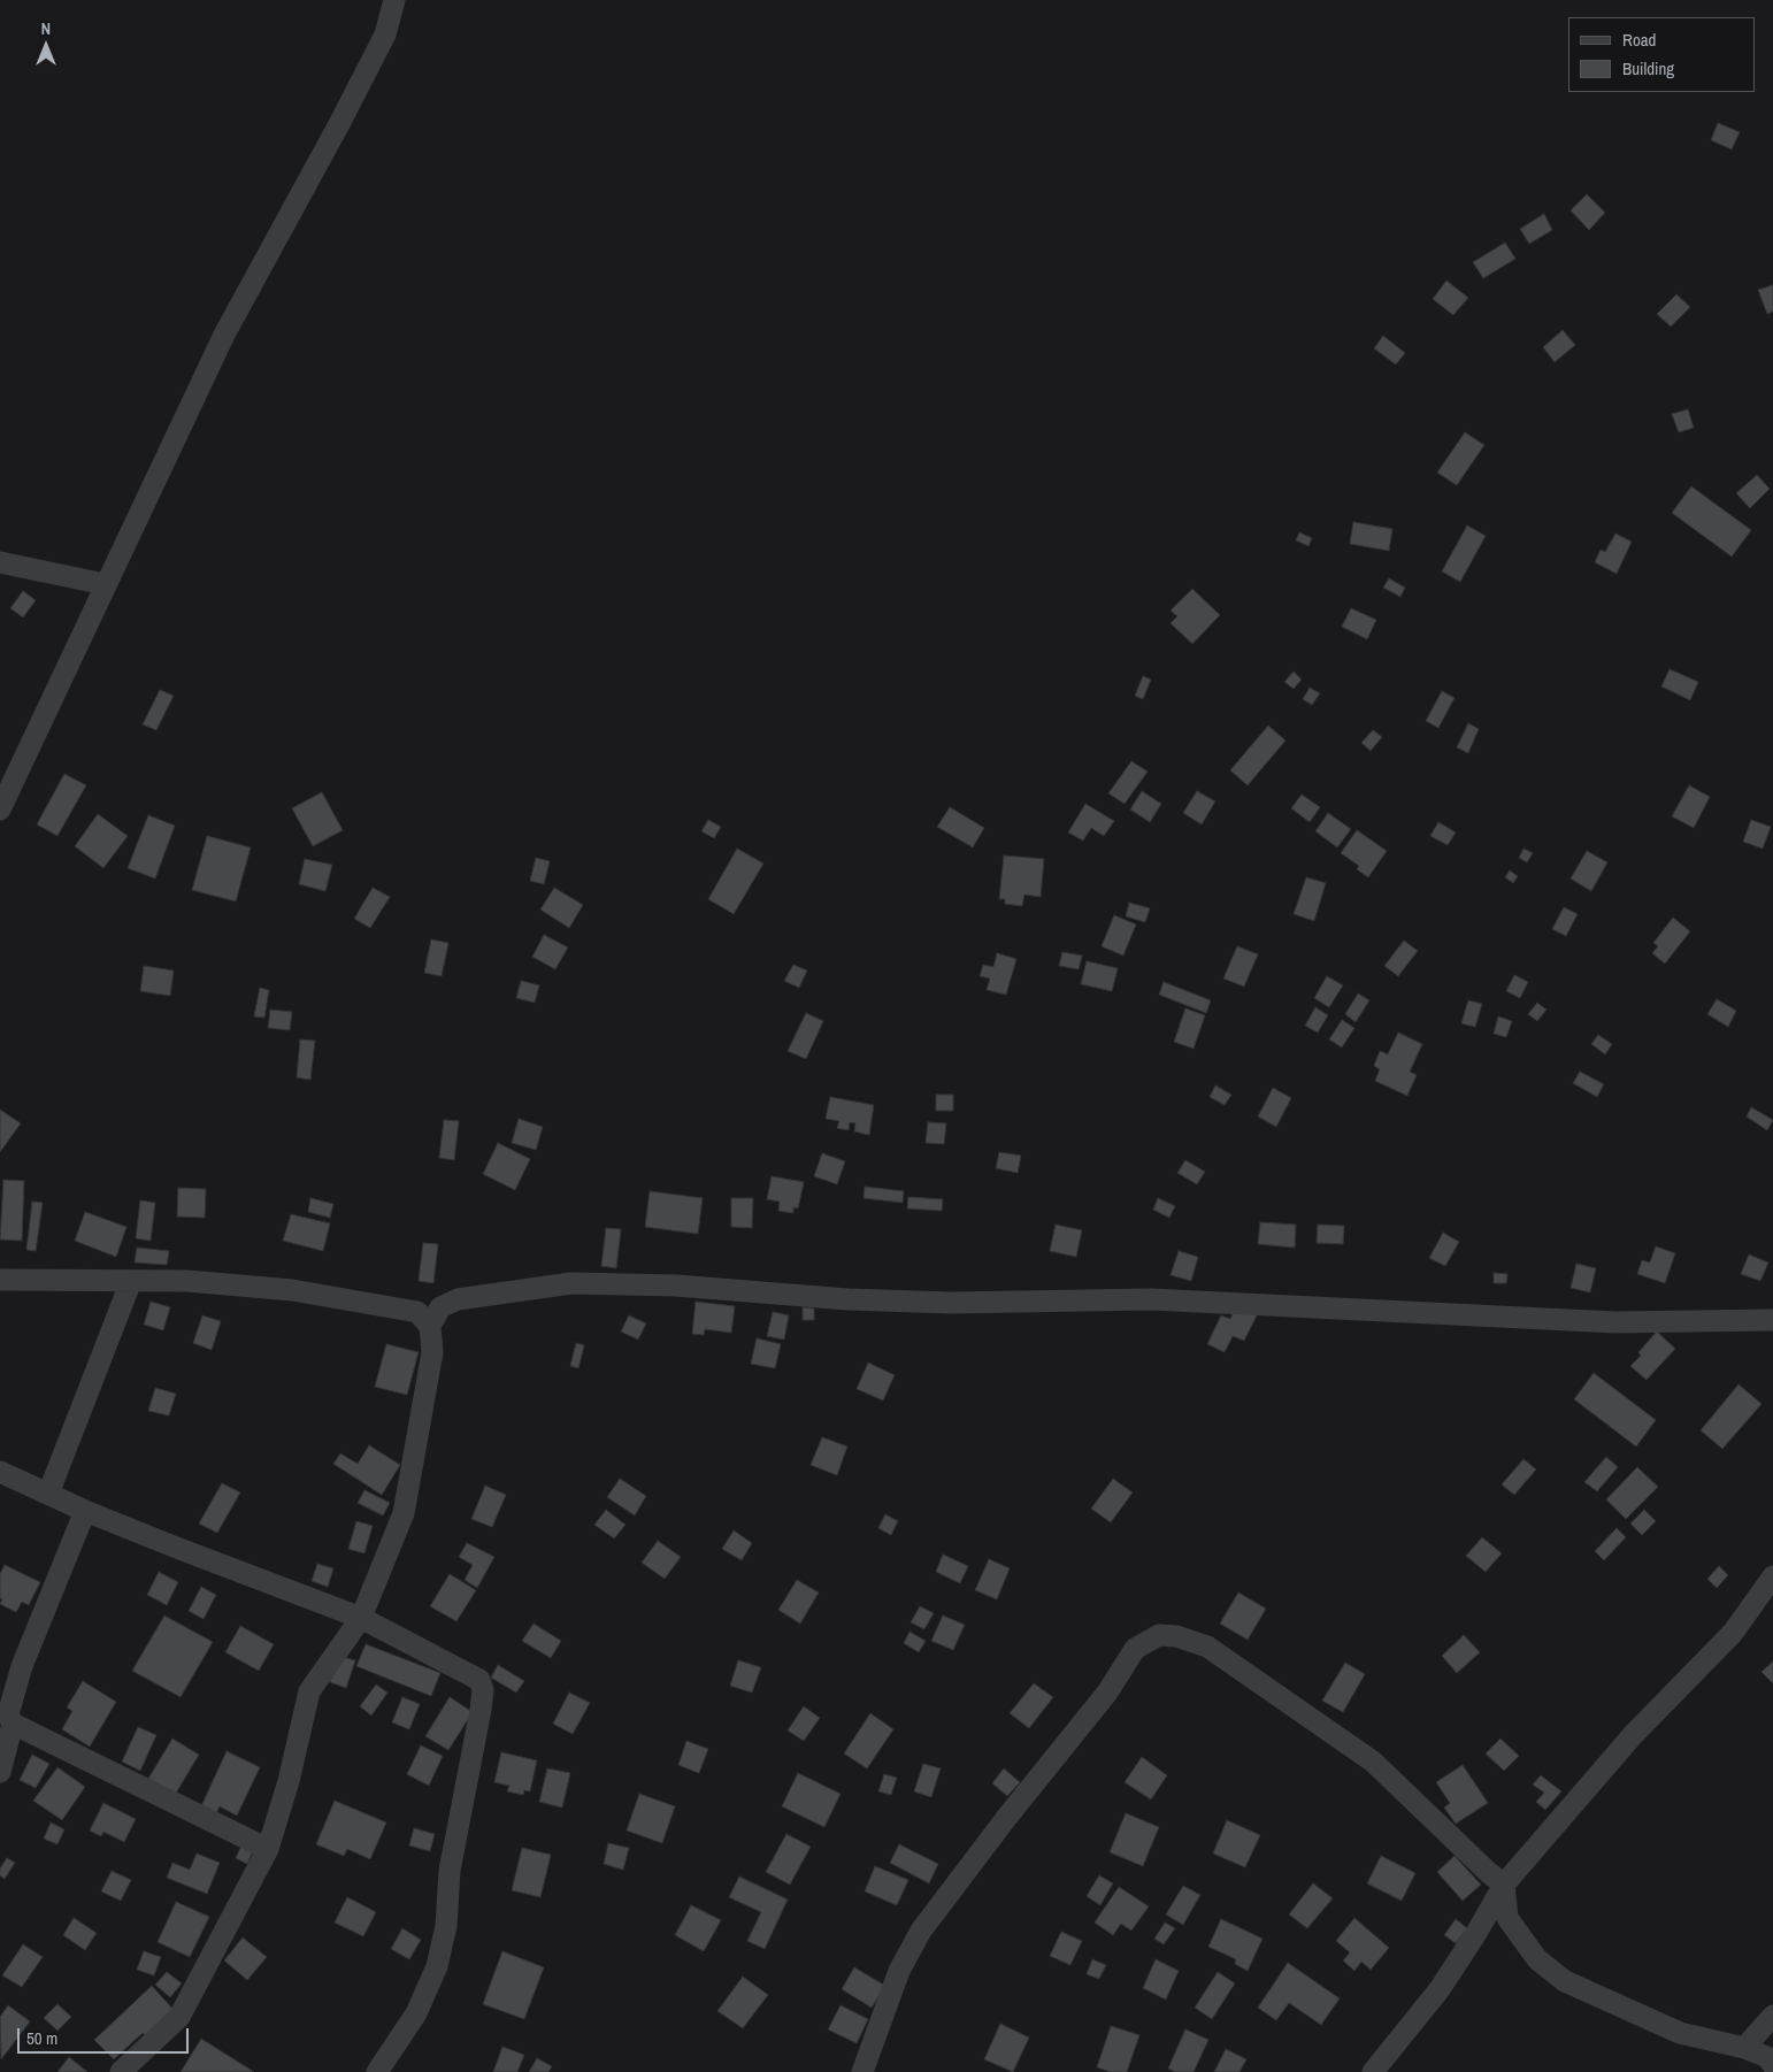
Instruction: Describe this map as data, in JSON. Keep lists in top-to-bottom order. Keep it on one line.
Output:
{"legend":["Road","Building"],"scale_bar":"50 m","north":"top"}
